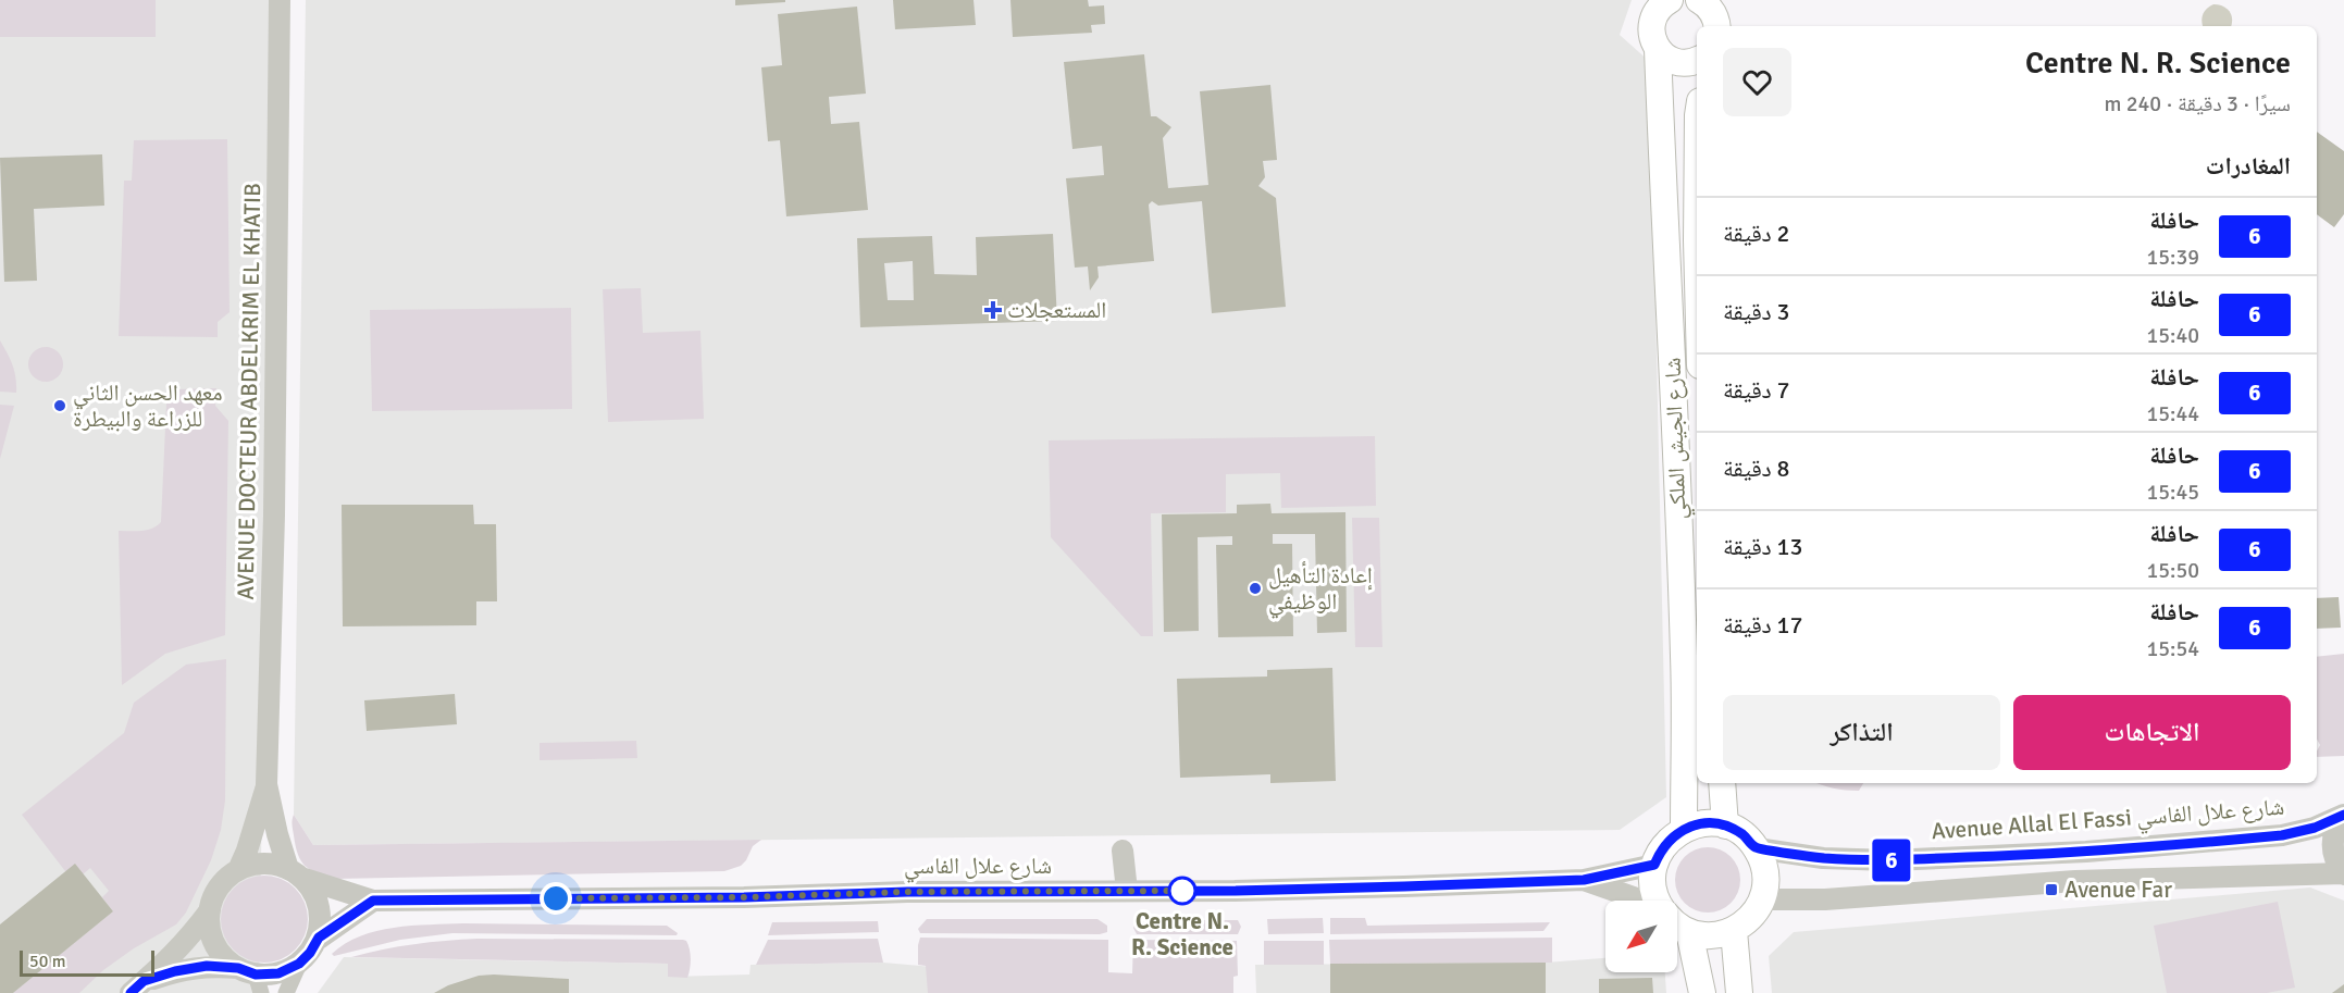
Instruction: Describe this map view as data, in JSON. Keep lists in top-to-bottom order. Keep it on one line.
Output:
{"streets":{"main road":["شارع الجيش الملكي"],"street":["AVENUE DOCTEUR ABDELKRIM EL KHATIB","Avenue Allal El Fassi شارع علال الفاسي","شارع علال الفاسي"]},"places":{"health":["المستعجلات"],"other":["معهد الحسن الثاني للزراعة والبيطرة","إعادة التأهيل الوظيفي","Centre N. R. Science"],"transit":["Avenue Far"]},"lines":["bus line 6"],"scale_bar":"50 m","north":"bottom left","page":{"on_map":"6","heading":[["Centre N. R. Science","سيرًا · 3 دقيقة · 240 m"],"المغادرات"],"list":[{"mark":"6","name":"حافلة","note":"15:39","value":"2 دقيقة"},{"mark":"6","name":"حافلة","note":"15:40","value":"3 دقيقة"},{"mark":"6","name":"حافلة","note":"15:44","value":"7 دقيقة"},{"mark":"6","name":"حافلة","note":"15:45","value":"8 دقيقة"},{"mark":"6","name":"حافلة","note":"15:50","value":"13 دقيقة"},{"mark":"6","name":"حافلة","note":"15:54","value":"17 دقيقة"}],"buttons":["الاتجاهات","التذاكر"],"scale":"50 m"}}
